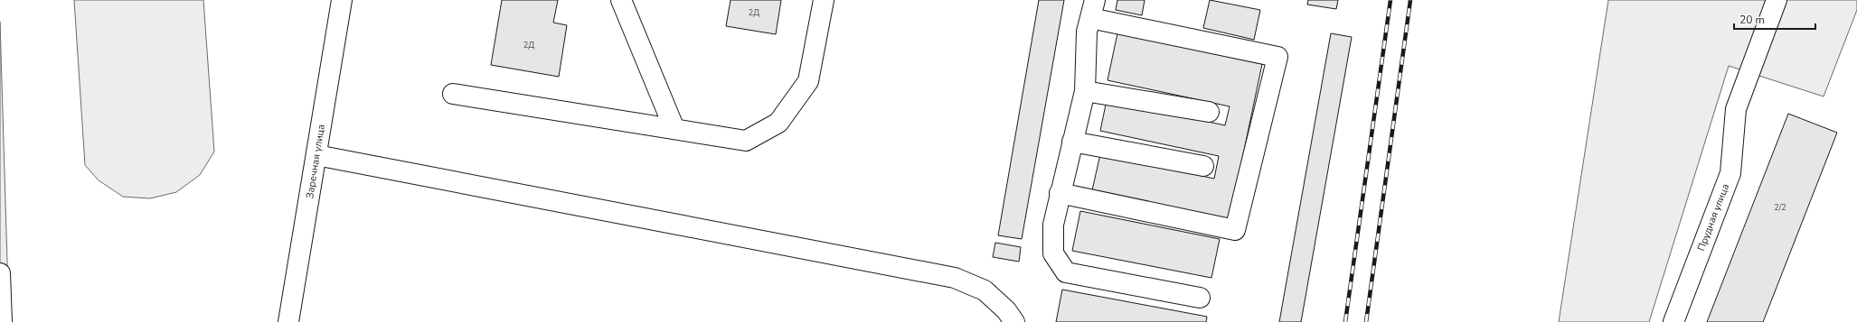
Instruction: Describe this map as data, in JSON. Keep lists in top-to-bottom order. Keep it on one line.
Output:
{"streets":{"street":["Заречная улица","Прудная улица"]},"house_numbers":["2Д","2Д","2/2"],"scale_bar":"20 m"}
